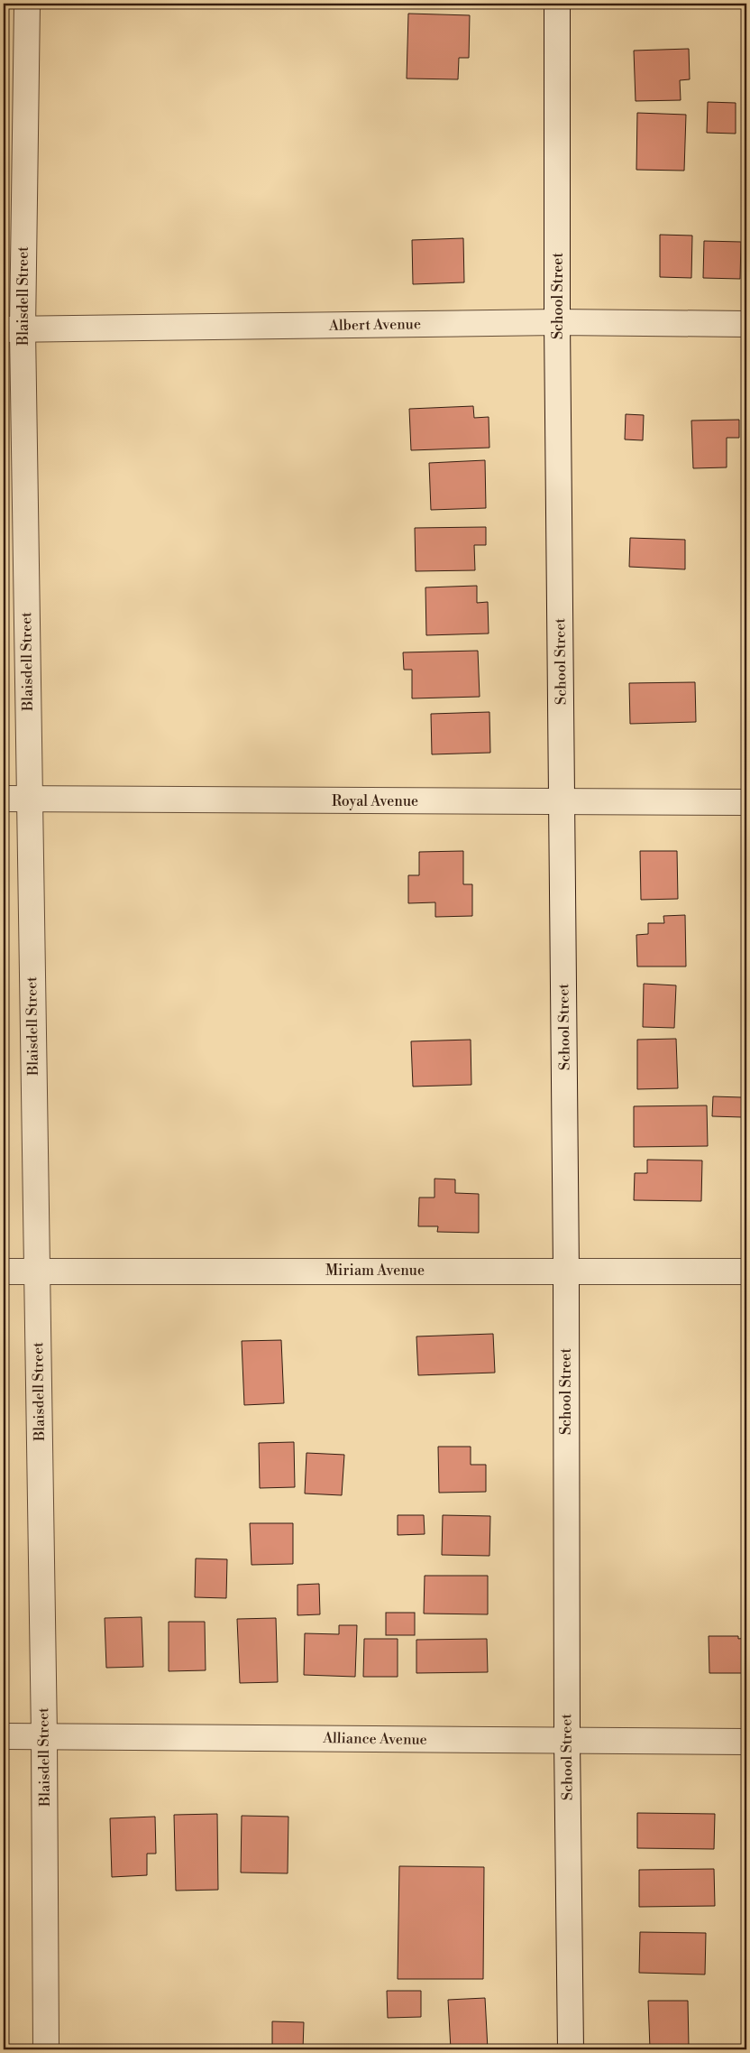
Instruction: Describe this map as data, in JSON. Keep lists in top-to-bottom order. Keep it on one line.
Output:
{"streets":{"street":["Blaisdell Street","School Street","Albert Avenue","Royal Avenue","Miriam Avenue","Alliance Avenue"]},"crossings":[["Blaisdell Street","Albert Avenue"],["Blaisdell Street","Royal Avenue"],["Blaisdell Street","Miriam Avenue"],["Blaisdell Street","Alliance Avenue"],["School Street","Albert Avenue"],["School Street","Royal Avenue"],["School Street","Miriam Avenue"],["School Street","Alliance Avenue"]]}
